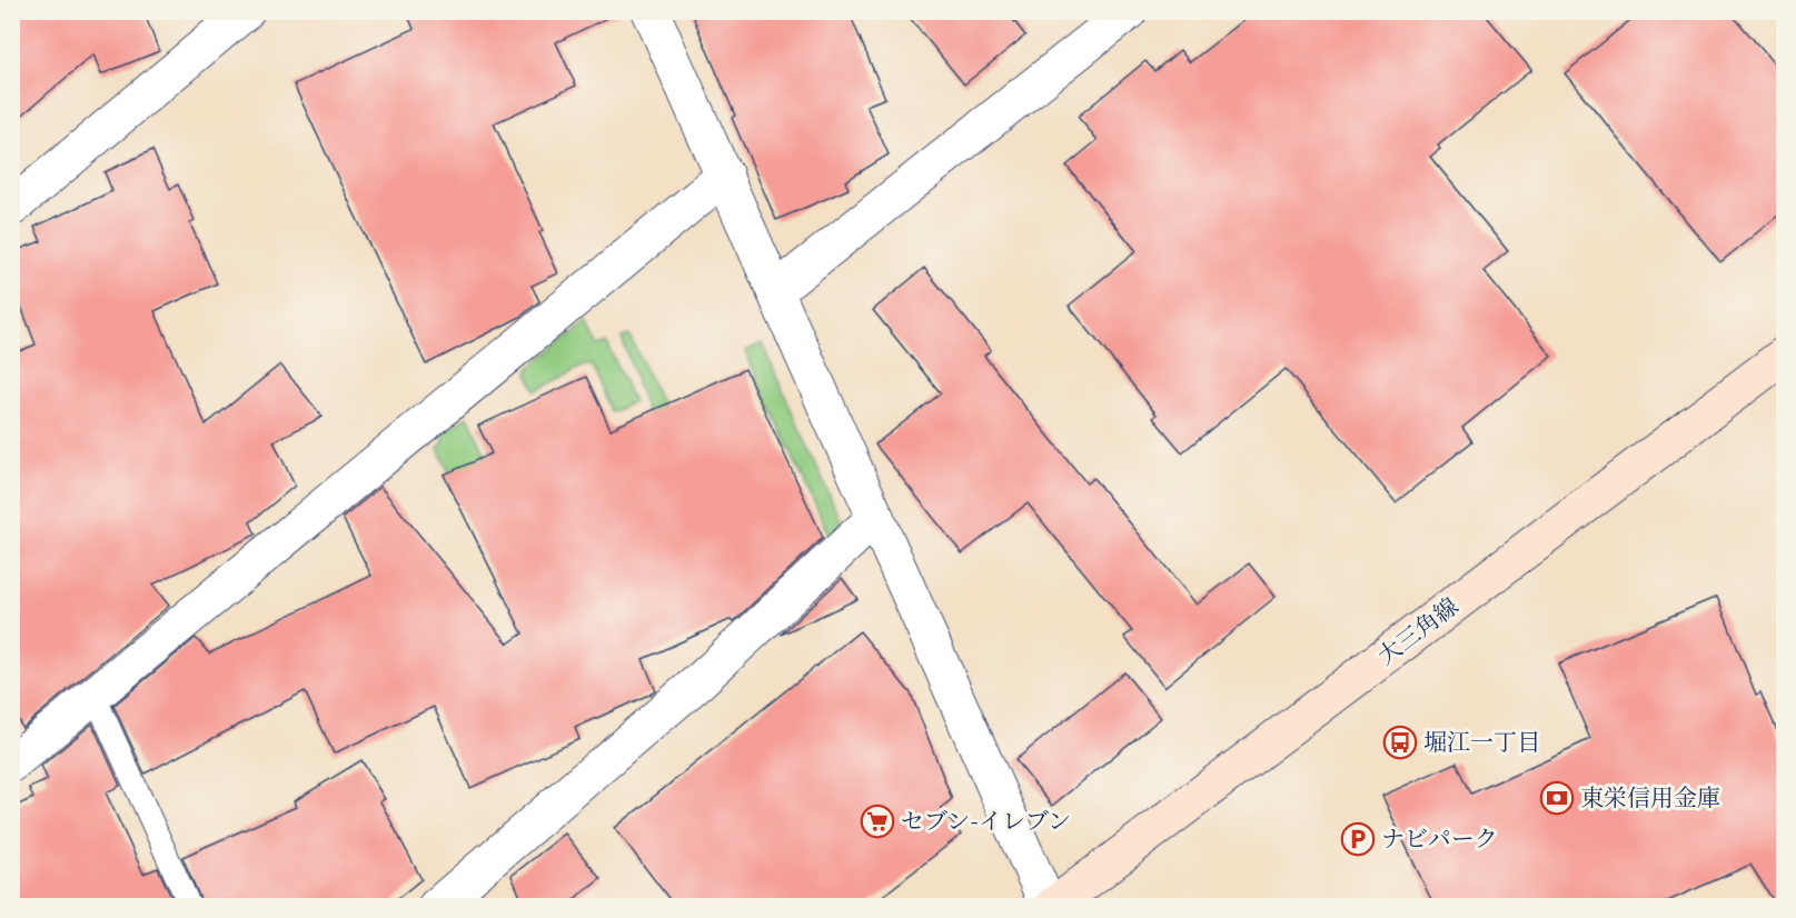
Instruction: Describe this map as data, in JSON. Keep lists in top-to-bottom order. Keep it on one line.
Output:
{"streets":{"street":["大三角線"]},"places":{"bus stop":["堀江一丁目"],"bank":["東栄信用金庫"],"supermarket":["セブン-イレブン"],"parking":["ナビパーク"]}}
